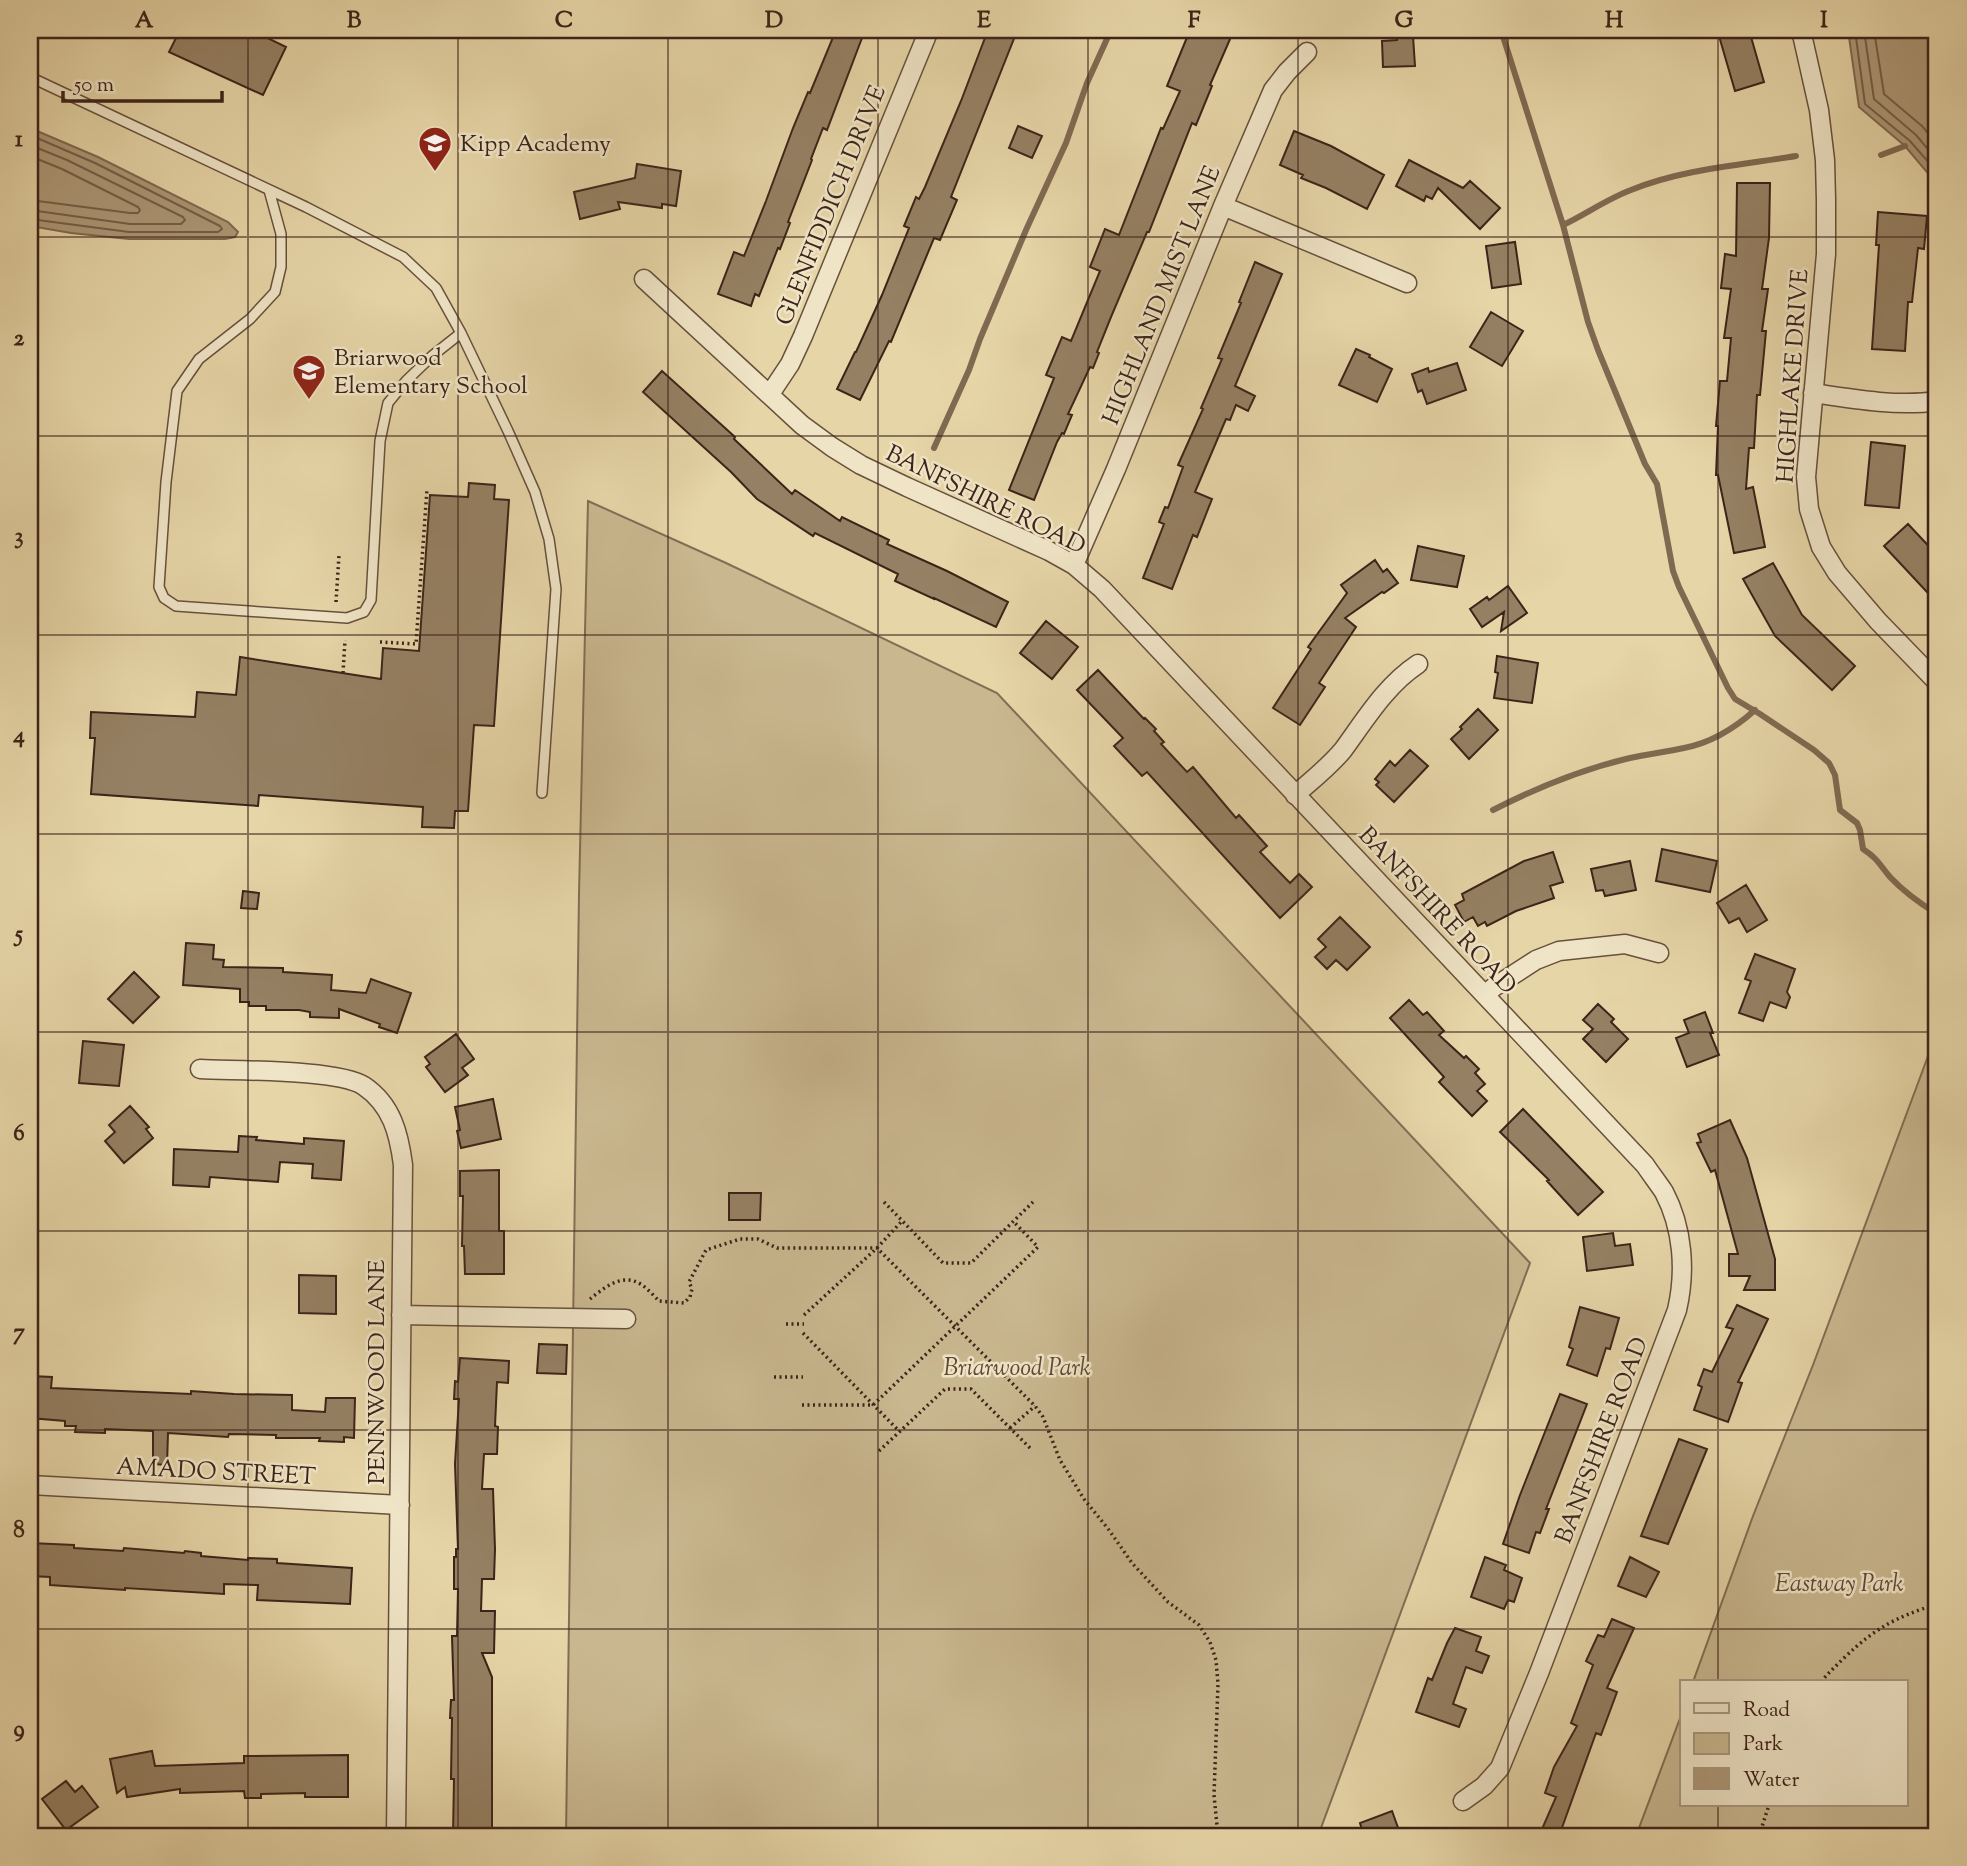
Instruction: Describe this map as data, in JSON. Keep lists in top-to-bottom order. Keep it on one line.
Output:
{"streets":{"street":["GLENFIDDICH DRIVE","HIGHLAND MIST LANE","HIGHLAKE DRIVE","BANFSHIRE ROAD","PENNWOOD LANE","AMADO STREET"]},"crossings":[["GLENFIDDICH DRIVE","BANFSHIRE ROAD"],["HIGHLAND MIST LANE","BANFSHIRE ROAD"],["PENNWOOD LANE","AMADO STREET"]],"parks":["Briarwood Park","Eastway Park"],"places":{"school or university":["Kipp Academy","Briarwood Elementary School"]},"legend":["Road","Park","Water"],"scale_bar":"50 m","grid":{"columns":["A","B","C","D","E","F","G","H","I"],"rows":["1","2","3","4","5","6","7","8","9"]}}
